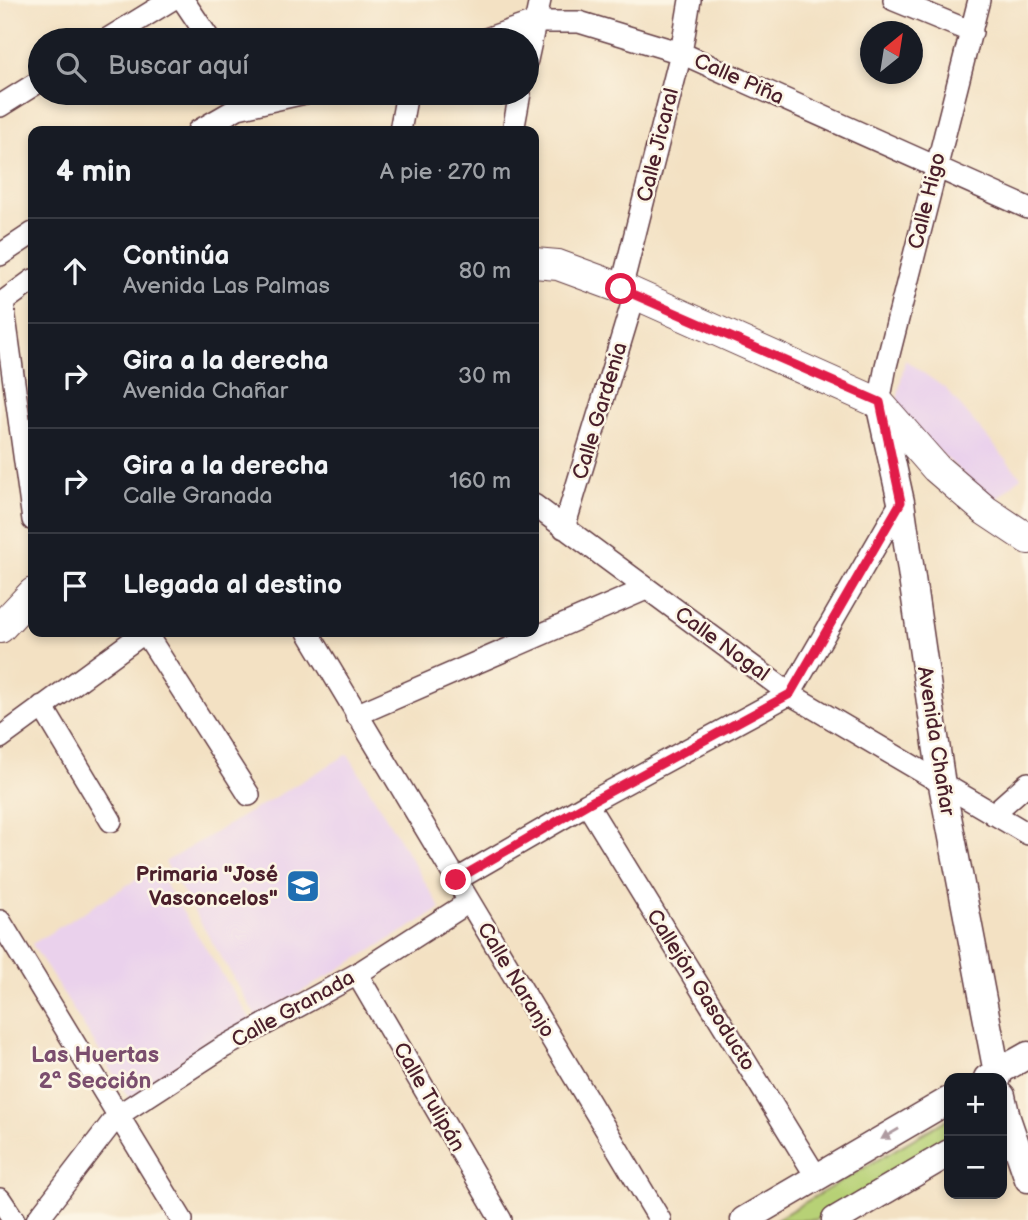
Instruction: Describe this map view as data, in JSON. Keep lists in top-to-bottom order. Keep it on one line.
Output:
{"streets":{"street":["Calle Piña","Calle Jicaral","Calle Higo","Calle Gardenia","Calle Nogal","Avenida Chañar","Calle Naranjo","Callejón Gasoducto","Calle Granada","Calle Tulipán"]},"crossings":[["Calle Piña","Calle Jicaral"],["Calle Piña","Calle Higo"],["Calle Jicaral","Calle Gardenia"],["Calle Higo","Avenida Chañar"],["Calle Gardenia","Calle Nogal"],["Calle Nogal","Avenida Chañar"],["Calle Naranjo","Calle Granada"],["Calle Granada","Calle Tulipán"]],"districts":["Las Huertas 2ª Sección"],"places":{"school or university":["Primaria \"José Vasconcelos\""]},"north":"top right","page":{"search":"Buscar aquí","heading":["4 min","A pie · 270 m"],"list":[["Continúa","Avenida Las Palmas","80 m"],["Gira a la derecha","Avenida Chañar","30 m"],["Gira a la derecha","Calle Granada","160 m"],"Llegada al destino"],"map_buttons":["+","−"]}}
